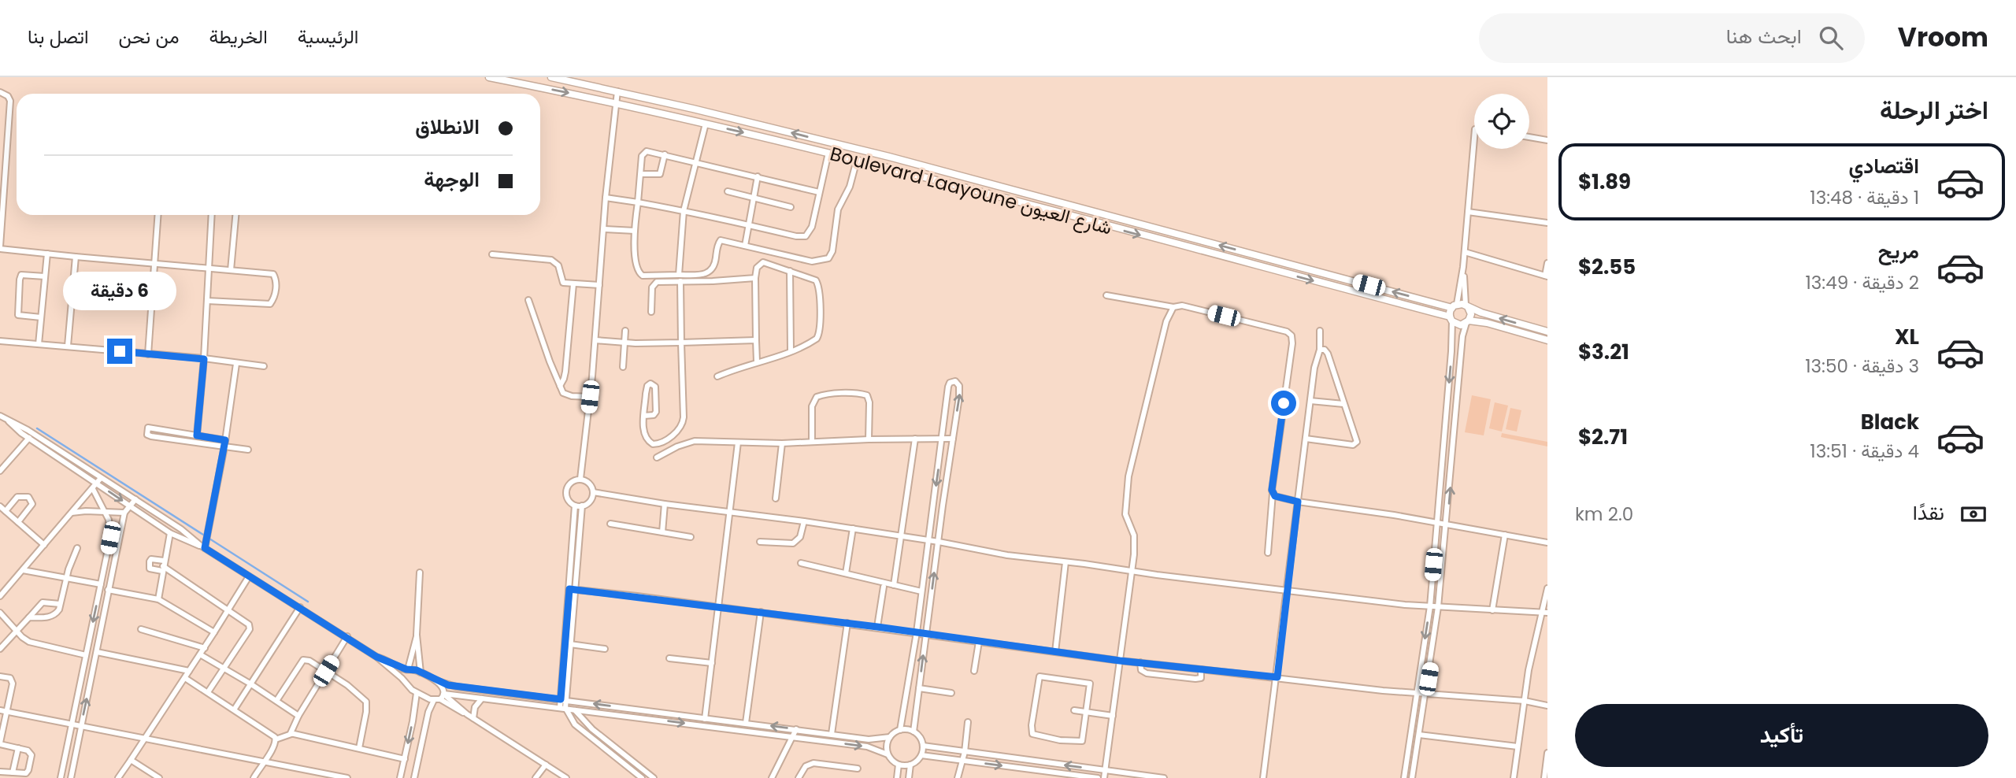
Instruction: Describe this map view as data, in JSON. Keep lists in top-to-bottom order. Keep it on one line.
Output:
{"streets":{"street":["Boulevard Laayoune شارع العيون"]},"page":{"header":"Vroom","search":"ابحث هنا","nav":["الرئيسية","الخريطة","من نحن","اتصل بنا"],"heading":"اختر الرحلة","banner":["الانطلاق","الوجهة"],"list":[{"name":"اقتصادي","note":"1 دقيقة · 13:48","value":"$1.89"},{"name":"مريح","note":"2 دقيقة · 13:49","value":"$2.55"},{"name":"XL","note":"3 دقيقة · 13:50","value":"$3.21"},{"name":"Black","note":"4 دقيقة · 13:51","value":"$2.71"}],"bubble":"6 دقيقة","pay":["نقدًا","2.0 km"],"buttons":"تأكيد"}}
